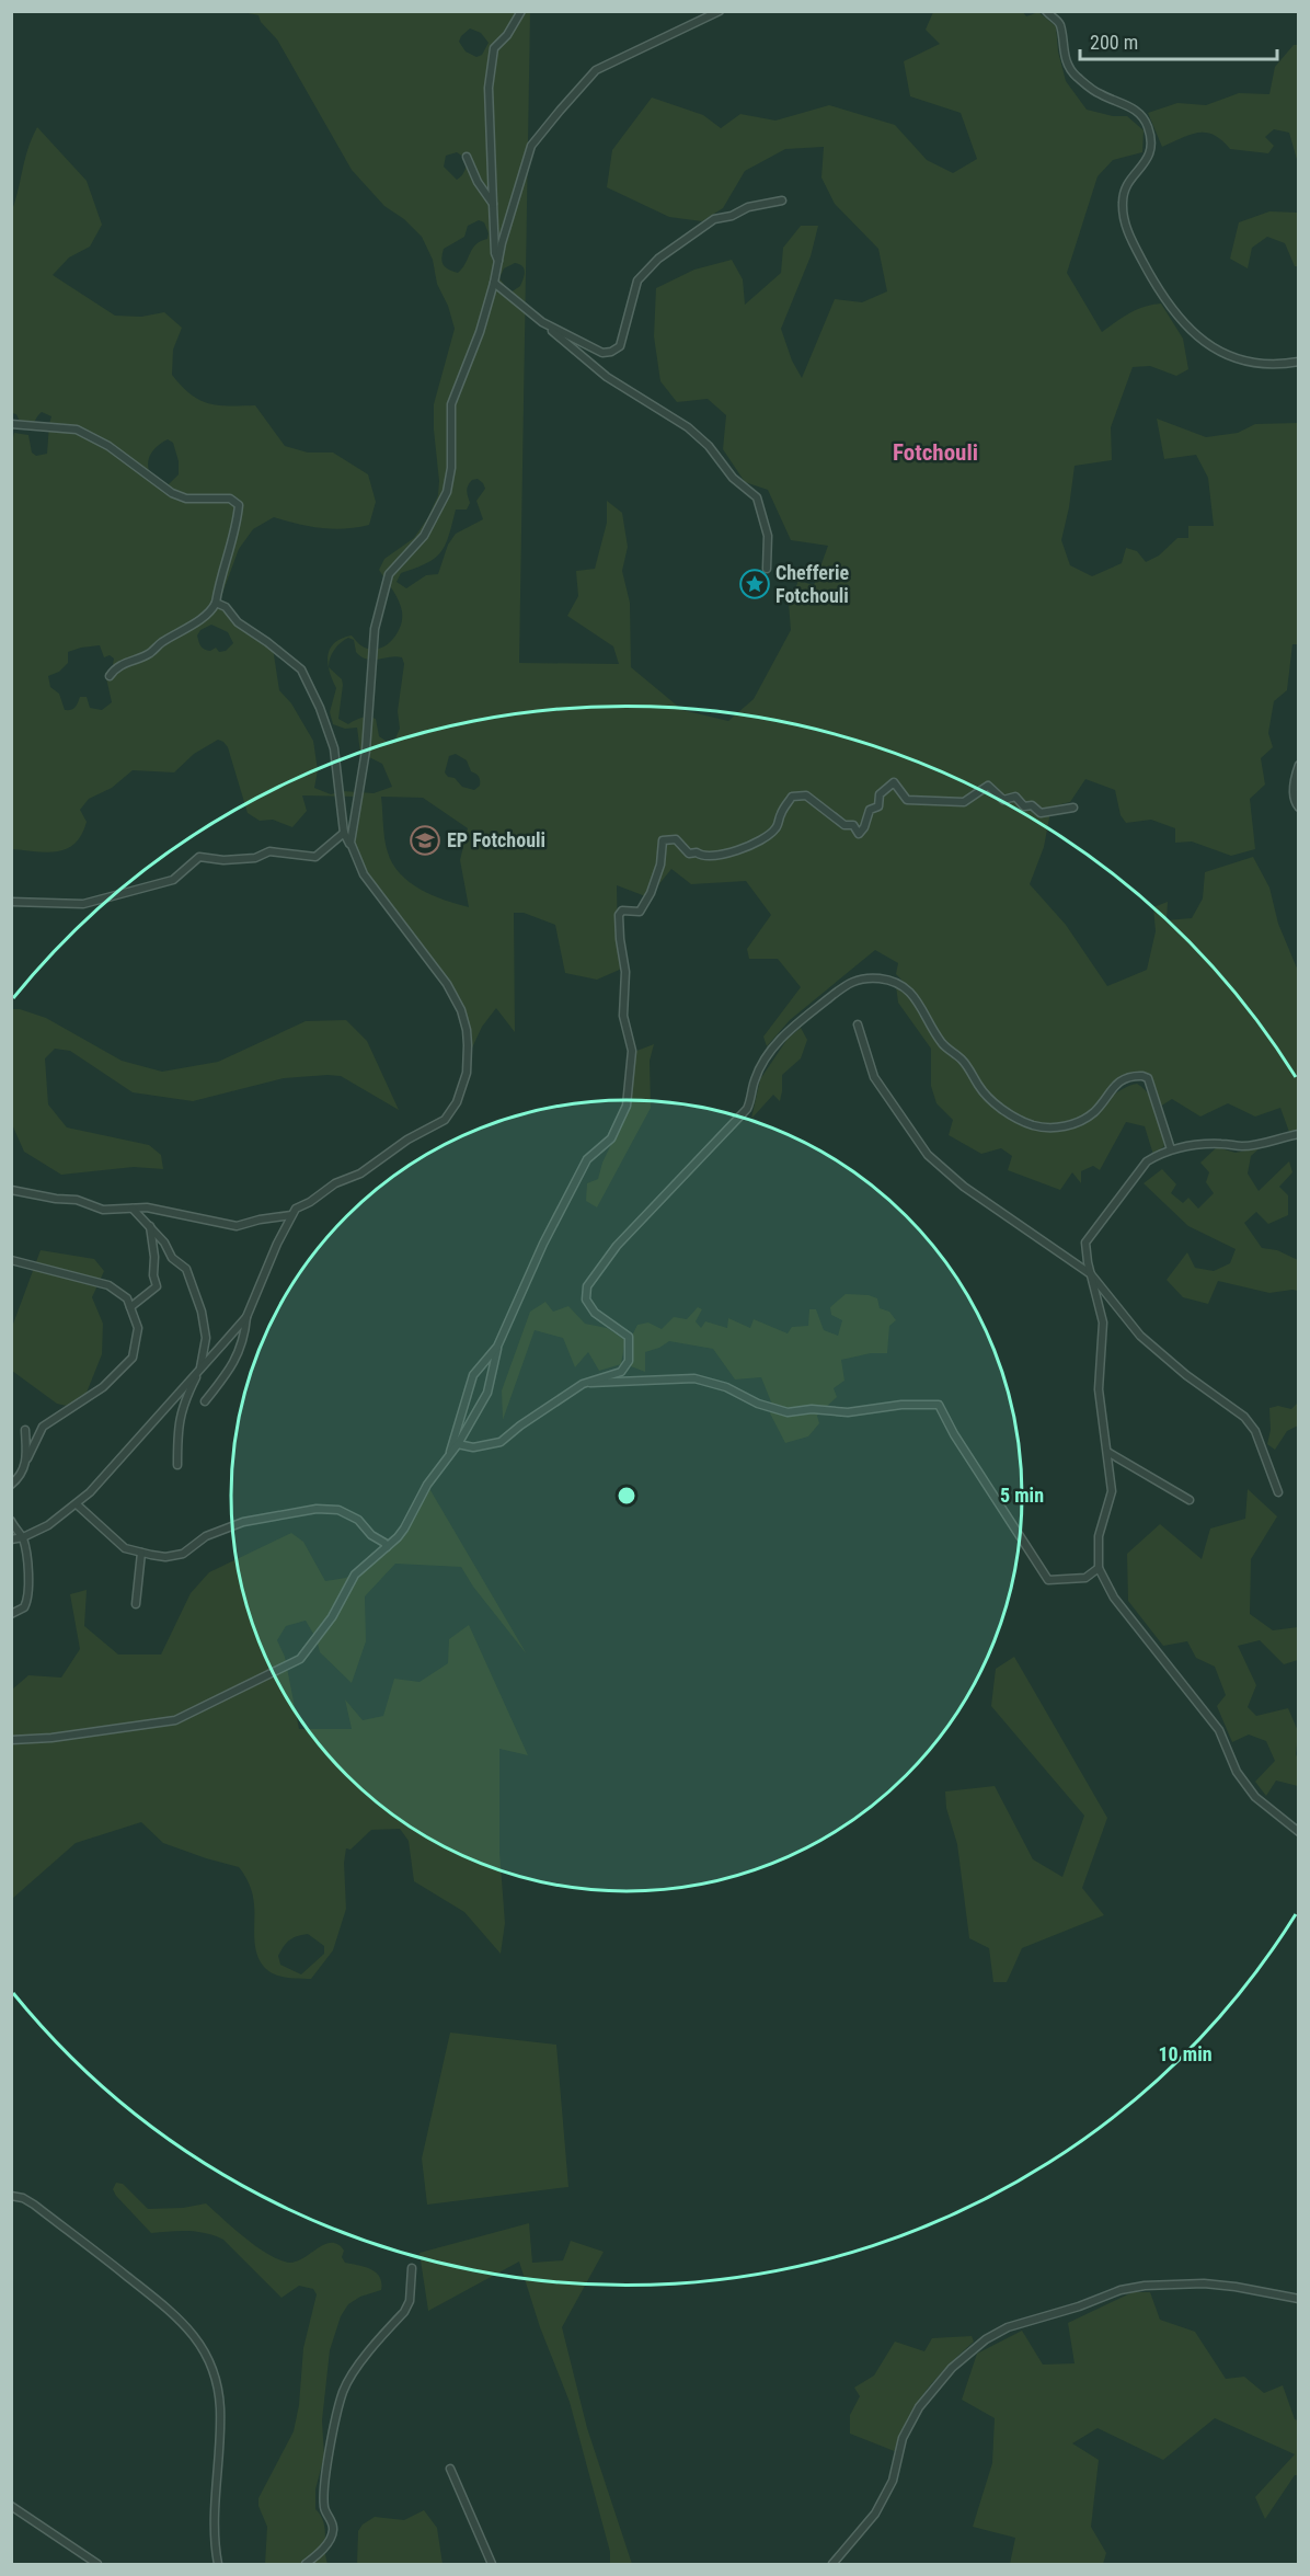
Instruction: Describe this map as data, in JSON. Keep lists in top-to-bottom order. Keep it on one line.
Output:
{"districts":["Fotchouli"],"places":{"place":["Chefferie Fotchouli"],"school or university":["EP Fotchouli"]},"scale_bar":"200 m","rings":["5 min","10 min"]}
